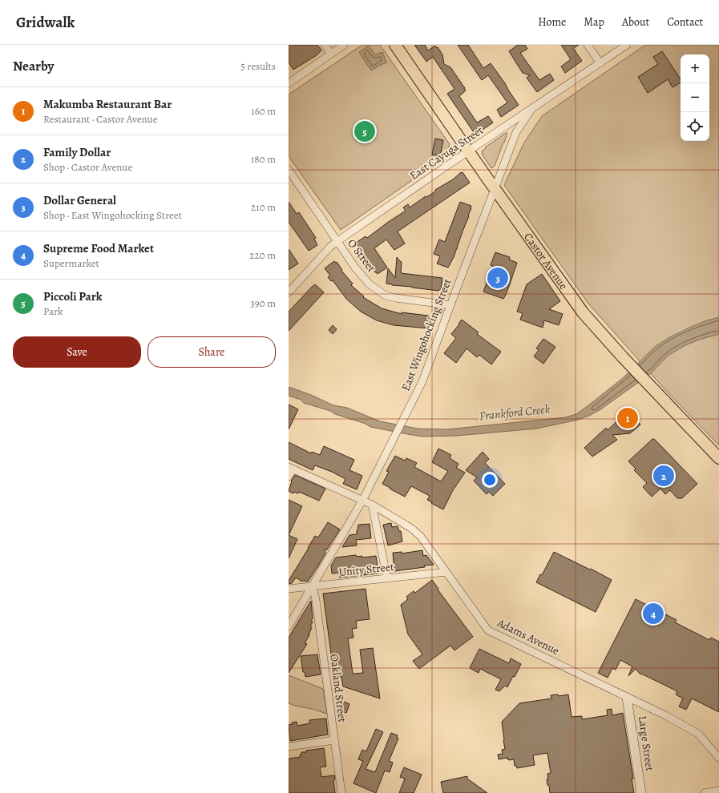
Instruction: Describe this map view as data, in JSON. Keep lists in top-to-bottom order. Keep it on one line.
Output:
{"streets":{"main road":["Castor Avenue"],"street":["East Cayuga Street","O Street","East Wingohocking Street","Unity Street","Adams Avenue","Oakland Street","Large Street"]},"crossings":[["East Cayuga Street","O Street"],["East Cayuga Street","Castor Avenue"],["East Cayuga Street","East Wingohocking Street"],["O Street","East Wingohocking Street"],["Castor Avenue","East Wingohocking Street"],["East Wingohocking Street","Unity Street"],["East Wingohocking Street","Adams Avenue"],["East Wingohocking Street","Oakland Street"],["Unity Street","Adams Avenue"],["Unity Street","Oakland Street"],["Adams Avenue","Large Street"]],"water":["Frankford Creek"],"page":{"header":"Gridwalk","nav":["Home","Map","About","Contact"],"heading":["Nearby","5 results"],"map_buttons":["+","−"],"list":[{"mark":"1","name":"Makumba Restaurant Bar","note":"Restaurant · Castor Avenue","value":"160 m"},{"mark":"2","name":"Family Dollar","note":"Shop · Castor Avenue","value":"180 m"},{"mark":"3","name":"Dollar General","note":"Shop · East Wingohocking Street","value":"210 m"},{"mark":"4","name":"Supreme Food Market","note":"Supermarket","value":"220 m"},{"mark":"5","name":"Piccoli Park","note":"Park","value":"390 m"}],"pins":["5","3","1","2","4"],"buttons":["Save","Share"]}}
